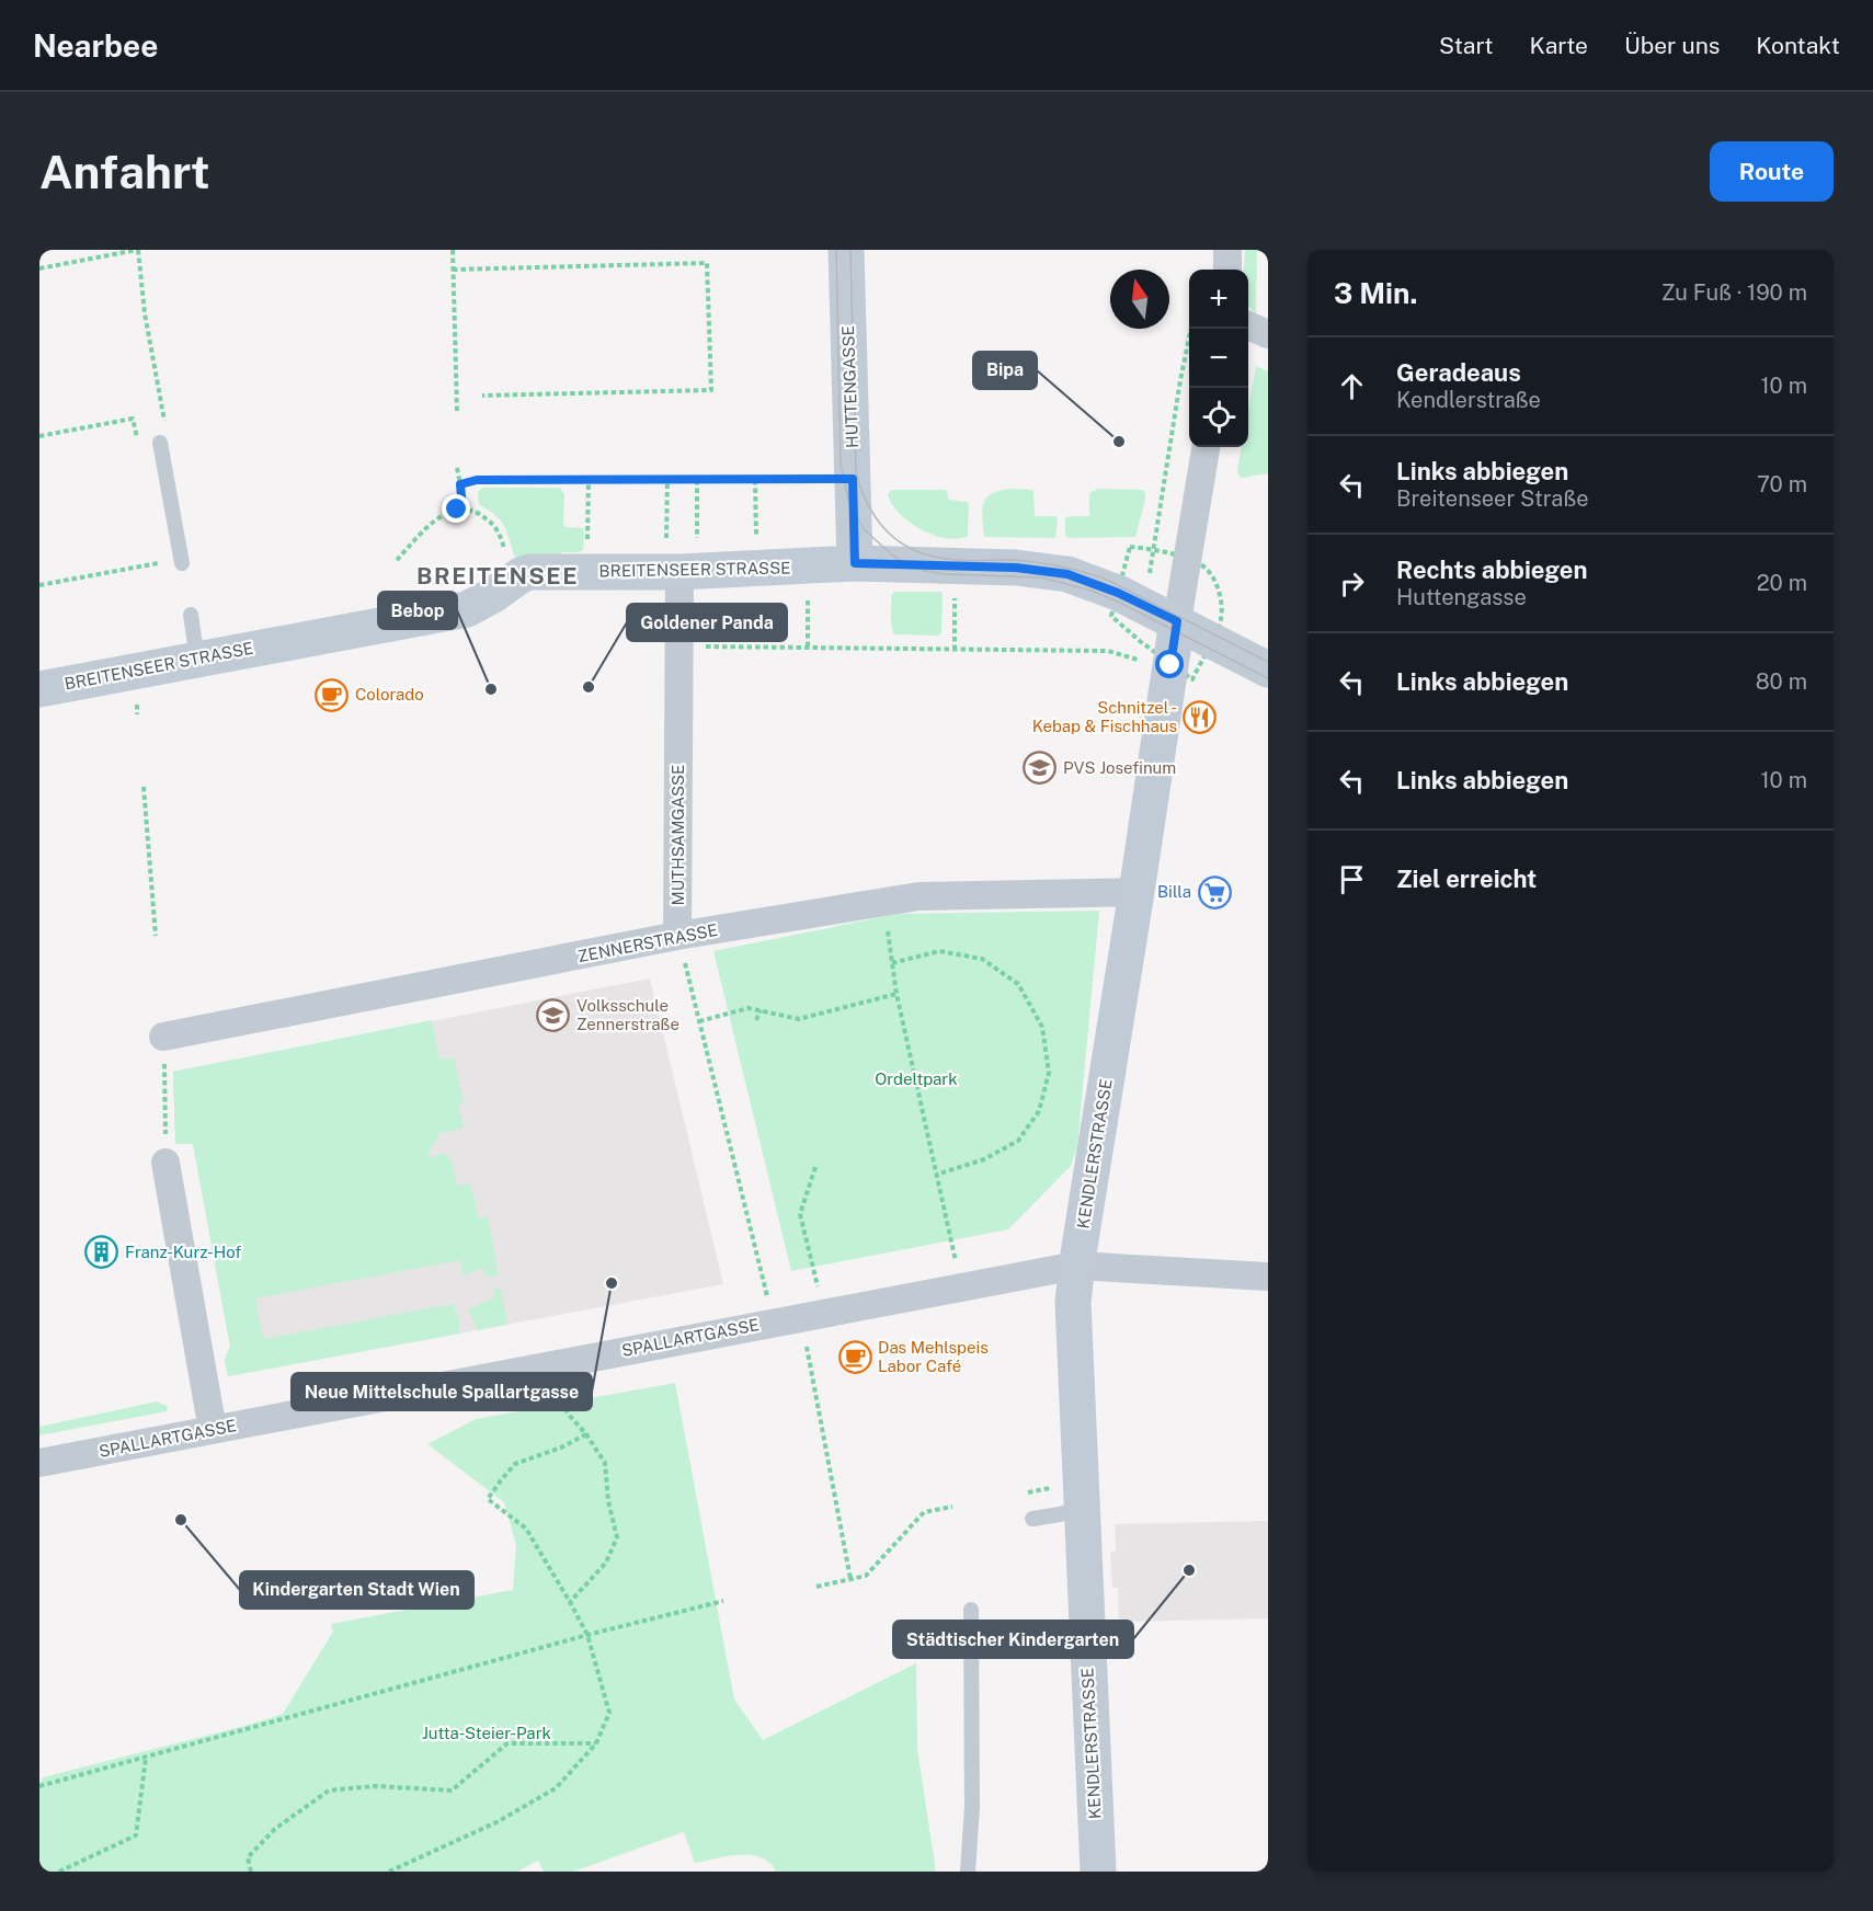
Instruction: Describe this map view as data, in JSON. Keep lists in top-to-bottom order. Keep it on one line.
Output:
{"streets":{"street":["HUTTENGASSE","BREITENSEER STRASSE","MUTHSAMGASSE","ZENNERSTRASSE","KENDLERSTRASSE","SPALLARTGASSE"]},"crossings":[["HUTTENGASSE","BREITENSEER STRASSE"],["BREITENSEER STRASSE","MUTHSAMGASSE"],["BREITENSEER STRASSE","KENDLERSTRASSE"],["MUTHSAMGASSE","ZENNERSTRASSE"],["ZENNERSTRASSE","KENDLERSTRASSE"],["KENDLERSTRASSE","SPALLARTGASSE"]],"districts":["BREITENSEE"],"parks":["Ordeltpark","Jutta-Steier-Park"],"places":{"other":["Bipa","Goldener Panda","Bebop","Neue Mittelschule Spallartgasse","Kindergarten Stadt Wien","Städtischer Kindergarten"],"cafe":["Colorado","Das Mehlspeis Labor Café"],"restaurant":["Schnitzel - Kebap & Fischhaus"],"school or university":["PVS Josefinum","Volksschule Zennerstraße"],"supermarket":["Billa"],"building":["Franz-Kurz-Hof"]},"north":"top","page":{"header":"Nearbee","nav":["Start","Karte","Über uns","Kontakt"],"buttons":"Route","title":"Anfahrt","heading":["3 Min.","Zu Fuß · 190 m"],"map_buttons":["+","−"],"list":[["Geradeaus","Kendlerstraße","10 m"],["Links abbiegen","Breitenseer Straße","70 m"],["Rechts abbiegen","Huttengasse","20 m"],["Links abbiegen","80 m"],["Links abbiegen","10 m"],"Ziel erreicht"]}}
